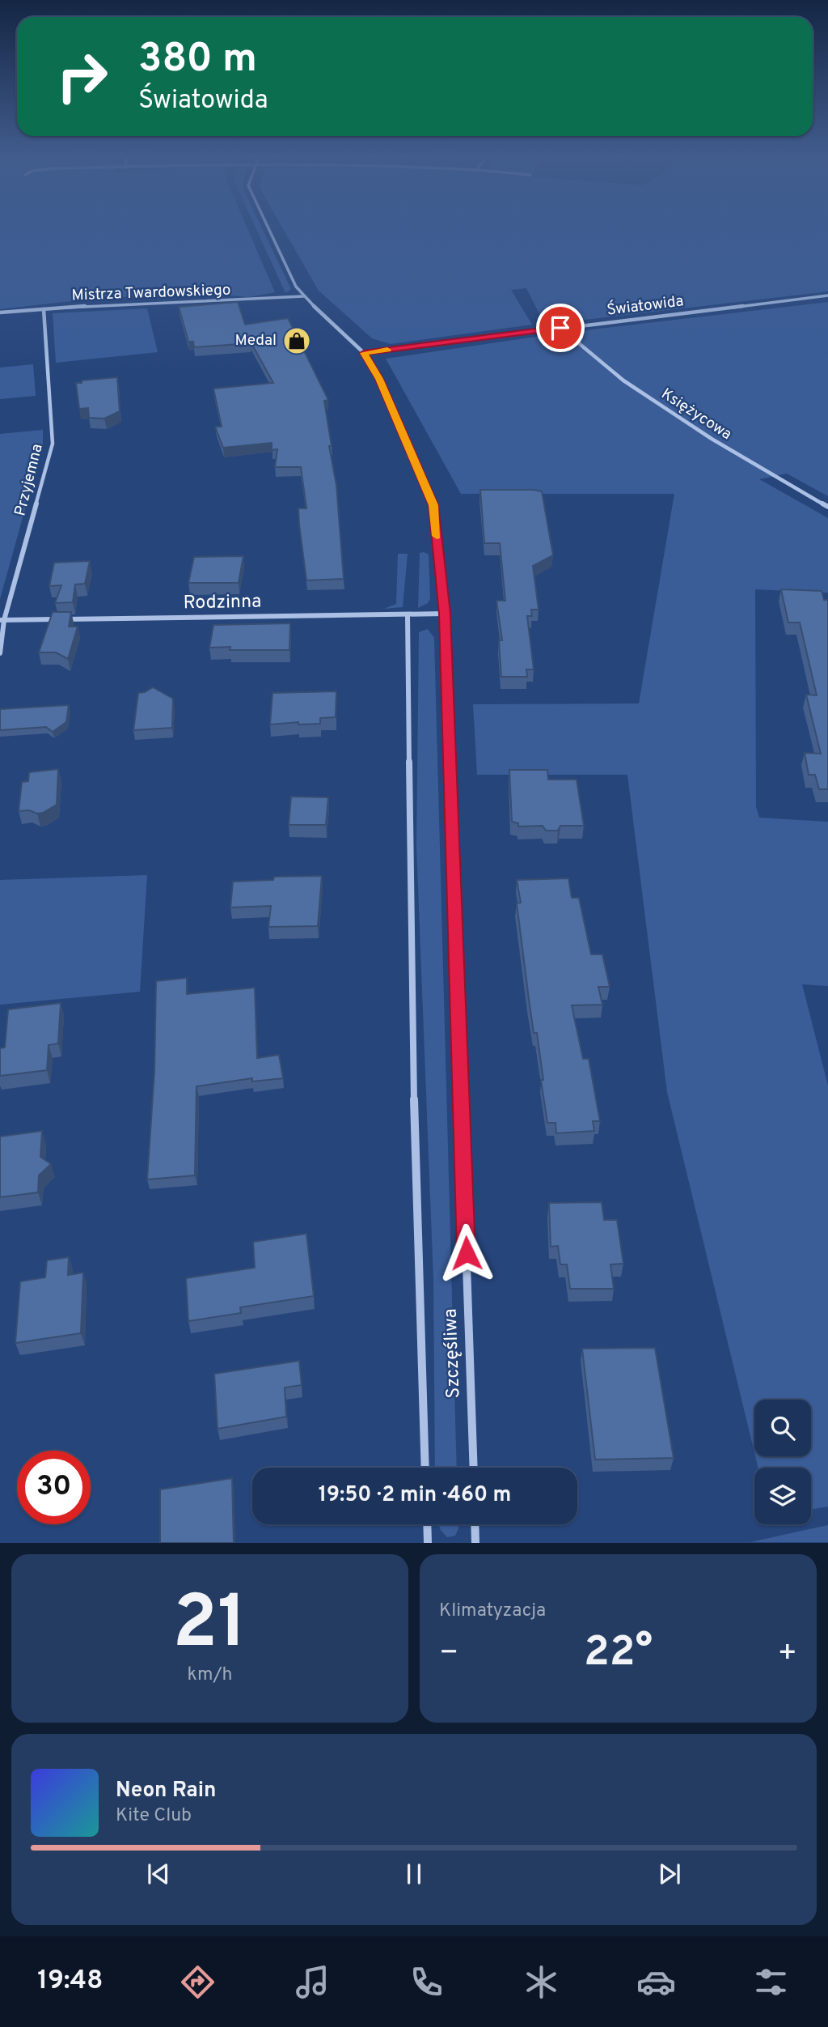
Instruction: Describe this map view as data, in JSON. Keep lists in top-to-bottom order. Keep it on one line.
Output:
{"streets":{"street":["Mistrza Twardowskiego","Światowida","Księżycowa","Przyjemna","Rodzinna","Szczęśliwa"]},"crossings":[["Mistrza Twardowskiego","Przyjemna"],["Mistrza Twardowskiego","Szczęśliwa"],["Światowida","Księżycowa"],["Światowida","Szczęśliwa"],["Przyjemna","Rodzinna"],["Rodzinna","Szczęśliwa"]],"places":{"shop":["Medal"]},"page":{"turn":["380 m","Światowida"],"limit":"30","trip":"19:50 · 2 min · 460 m","tile":[["21","km/h"],"Klimatyzacja"],"heat":["−","22°","+"],"song":["Neon Rain","Kite Club"],"tabs":"19:48"}}
